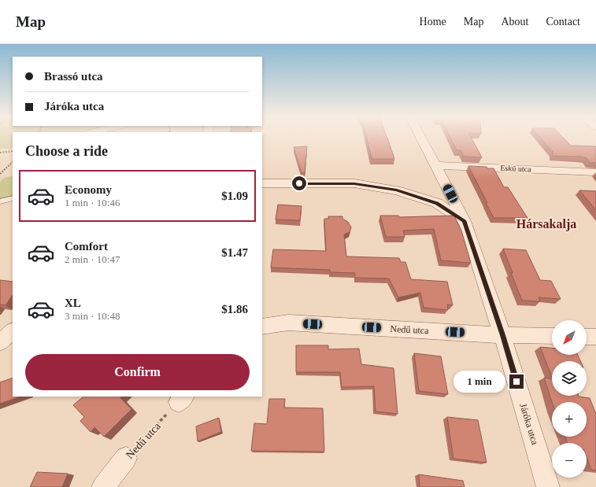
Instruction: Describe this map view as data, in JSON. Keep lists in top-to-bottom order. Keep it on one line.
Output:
{"streets":{"street":["Eskü utca","Nedű utca","Járóka utca"]},"crossings":[["Eskü utca","Járóka utca"],["Nedű utca","Járóka utca"]],"districts":["Hársakalja"],"north":"bottom left","page":{"header":"Map","nav":["Home","Map","About","Contact"],"banner":["Brassó utca","Járóka utca"],"heading":"Choose a ride","list":[{"name":"Economy","note":"1 min · 10:46","value":"$1.09"},{"name":"Comfort","note":"2 min · 10:47","value":"$1.47"},{"name":"XL","note":"3 min · 10:48","value":"$1.86"}],"map_buttons":["+","−"],"buttons":"Confirm","bubble":"1 min"}}
